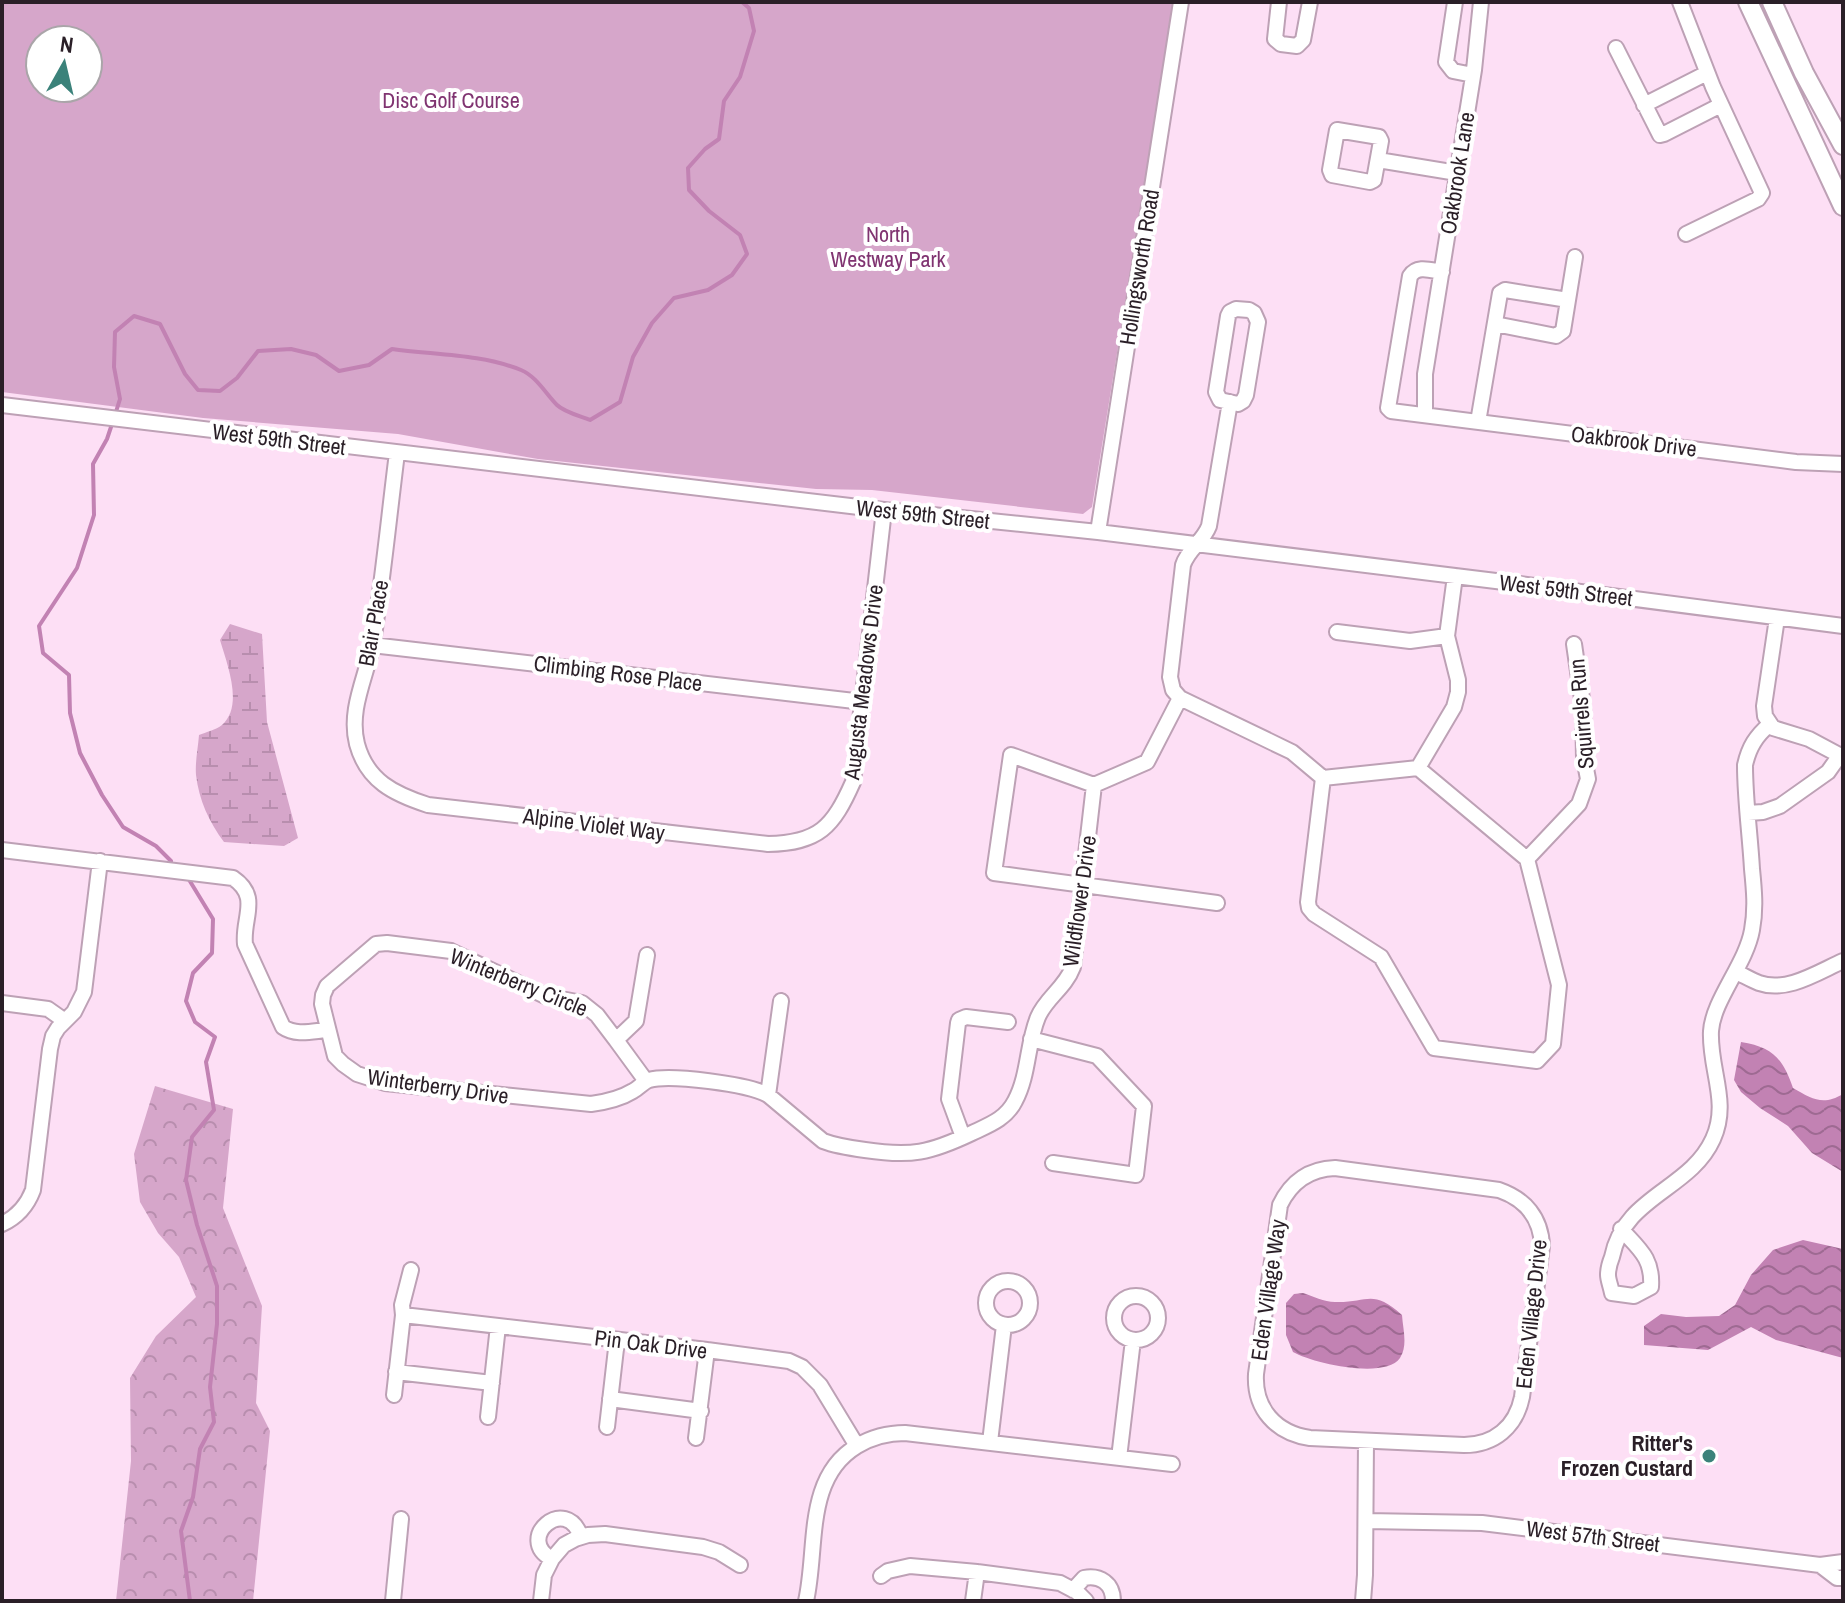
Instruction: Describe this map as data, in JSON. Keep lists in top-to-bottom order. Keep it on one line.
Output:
{"streets":{"street":["Oakbrook Lane","Hollingsworth Road","West 59th Street","Oakbrook Drive","Blair Place","Climbing Rose Place","Augusta Meadows Drive","Squirrels Run","Alpine Violet Way","Wildflower Drive","Winterberry Circle","Winterberry Drive","Eden Village Way","Eden Village Drive","Pin Oak Drive","West 57th Street"]},"crossings":[["Oakbrook Lane","Oakbrook Drive"],["Hollingsworth Road","West 59th Street"],["West 59th Street","Blair Place"],["West 59th Street","Augusta Meadows Drive"],["Blair Place","Climbing Rose Place"],["Blair Place","Alpine Violet Way"],["Climbing Rose Place","Augusta Meadows Drive"],["Augusta Meadows Drive","Alpine Violet Way"],["Wildflower Drive","Winterberry Drive"],["Winterberry Circle","Winterberry Drive"],["Eden Village Way","Eden Village Drive"]],"parks":["Disc Golf Course","North Westway Park"],"places":["Ritter's Frozen Custard"],"north":"top"}
